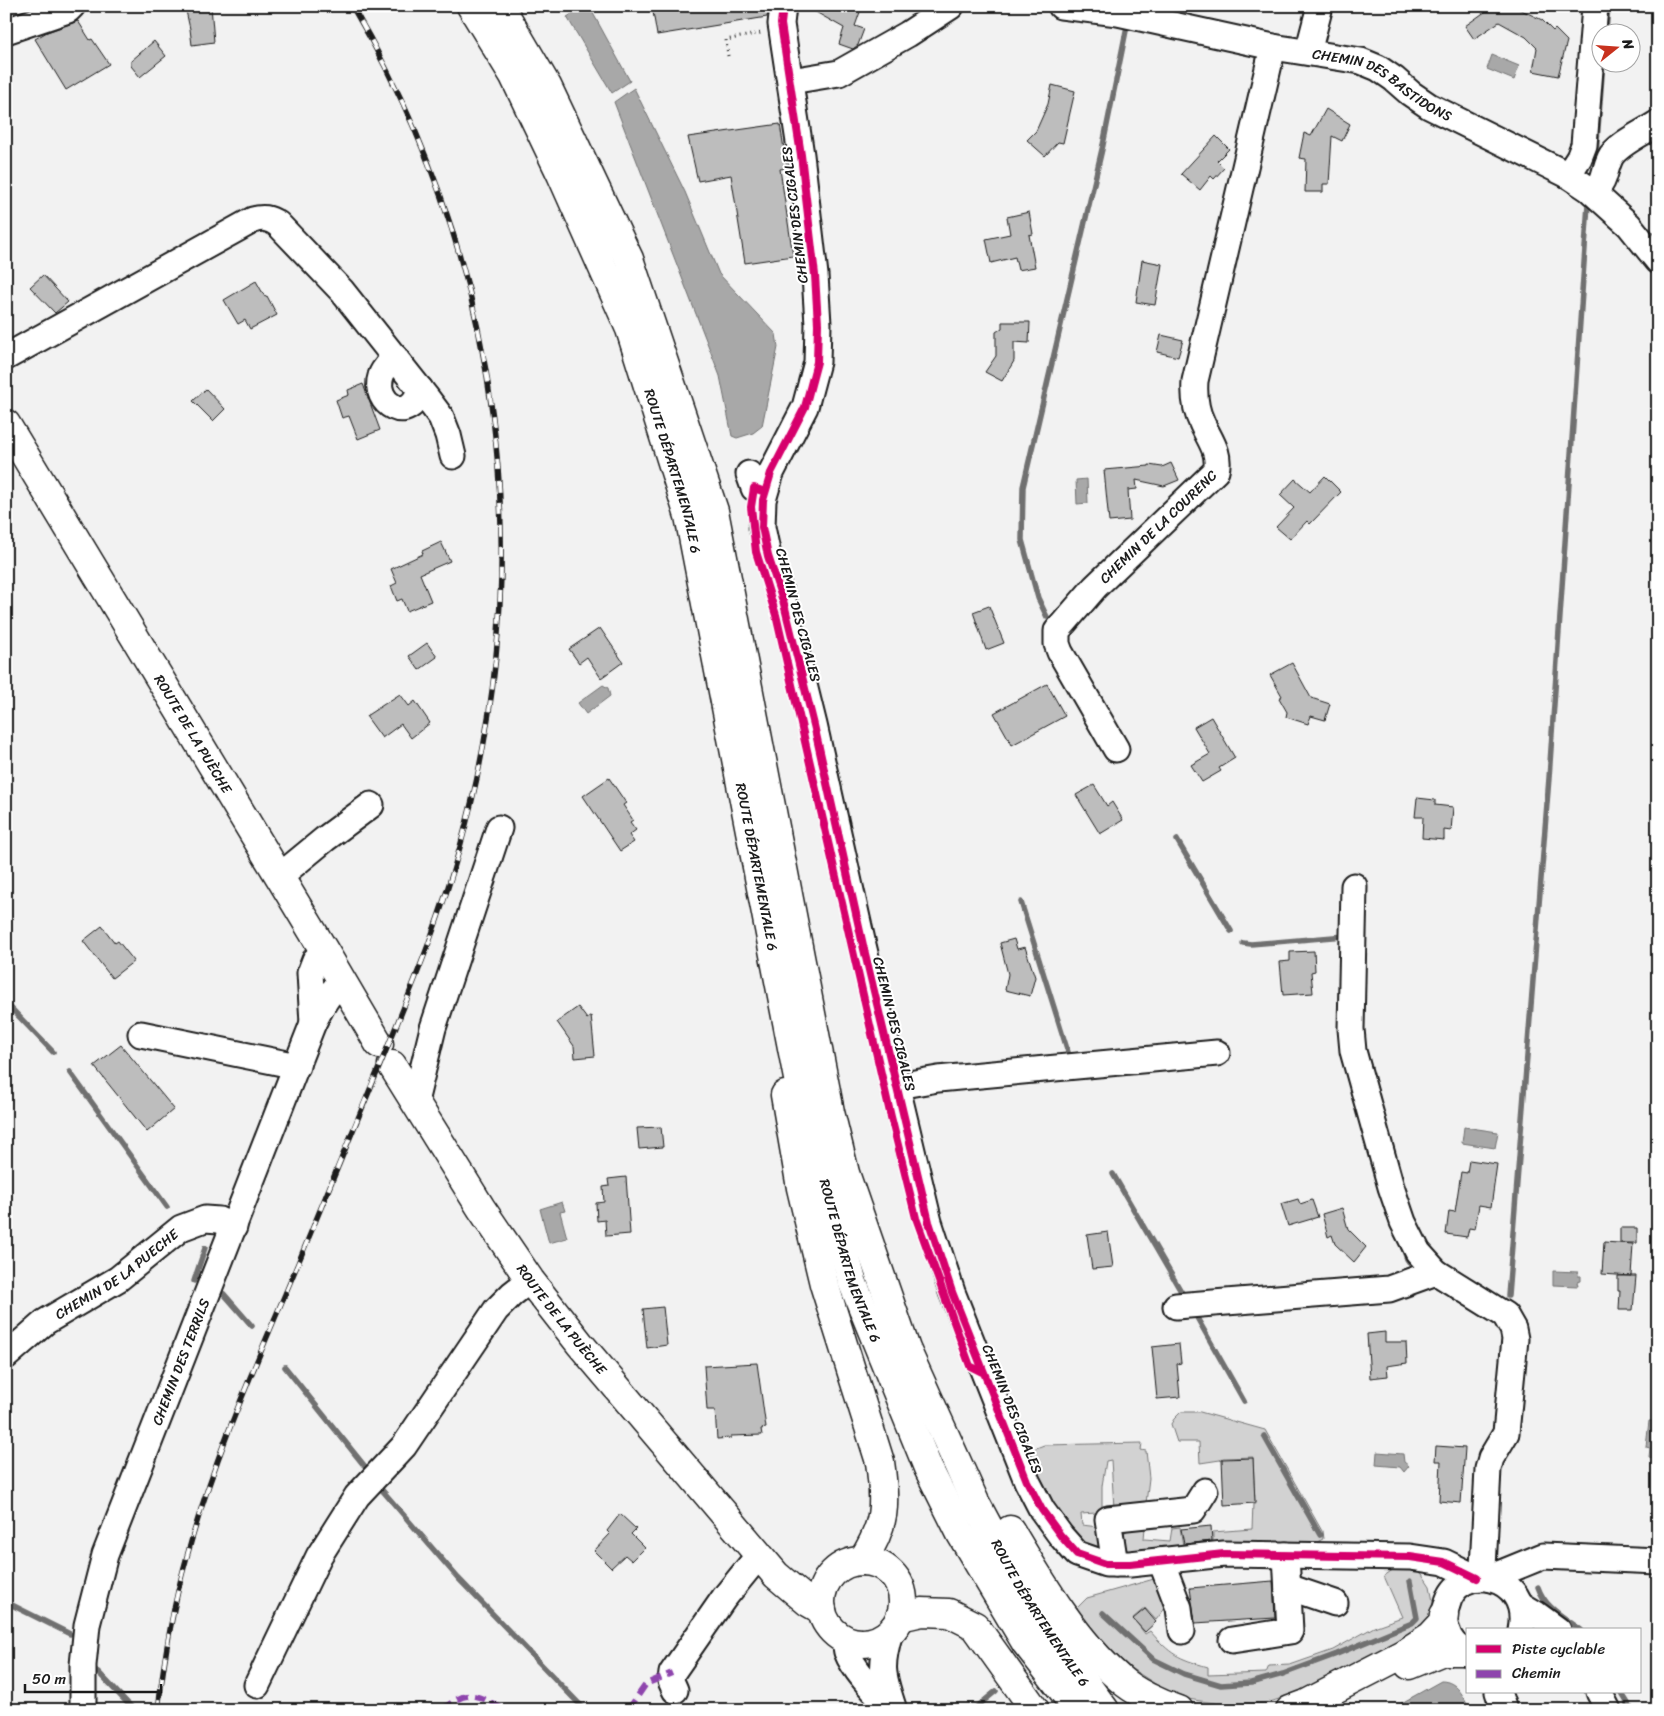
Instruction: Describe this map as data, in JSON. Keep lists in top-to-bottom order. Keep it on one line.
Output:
{"streets":{"main road":["ROUTE DÉPARTEMENTALE 6","ROUTE DE LA PUÈCHE"],"street":["CHEMIN DES BASTIDONS","CHEMIN DES CIGALES","CHEMIN DE LA COURENC","CHEMIN DE LA PUECHE","CHEMIN DES TERRILS"]},"crossings":[["CHEMIN DES BASTIDONS","CHEMIN DE LA COURENC"],["ROUTE DE LA PUÈCHE","CHEMIN DES TERRILS"],["CHEMIN DE LA PUECHE","CHEMIN DES TERRILS"]],"legend":["Piste cyclable","Chemin"],"scale_bar":"50 m","north":"right"}
